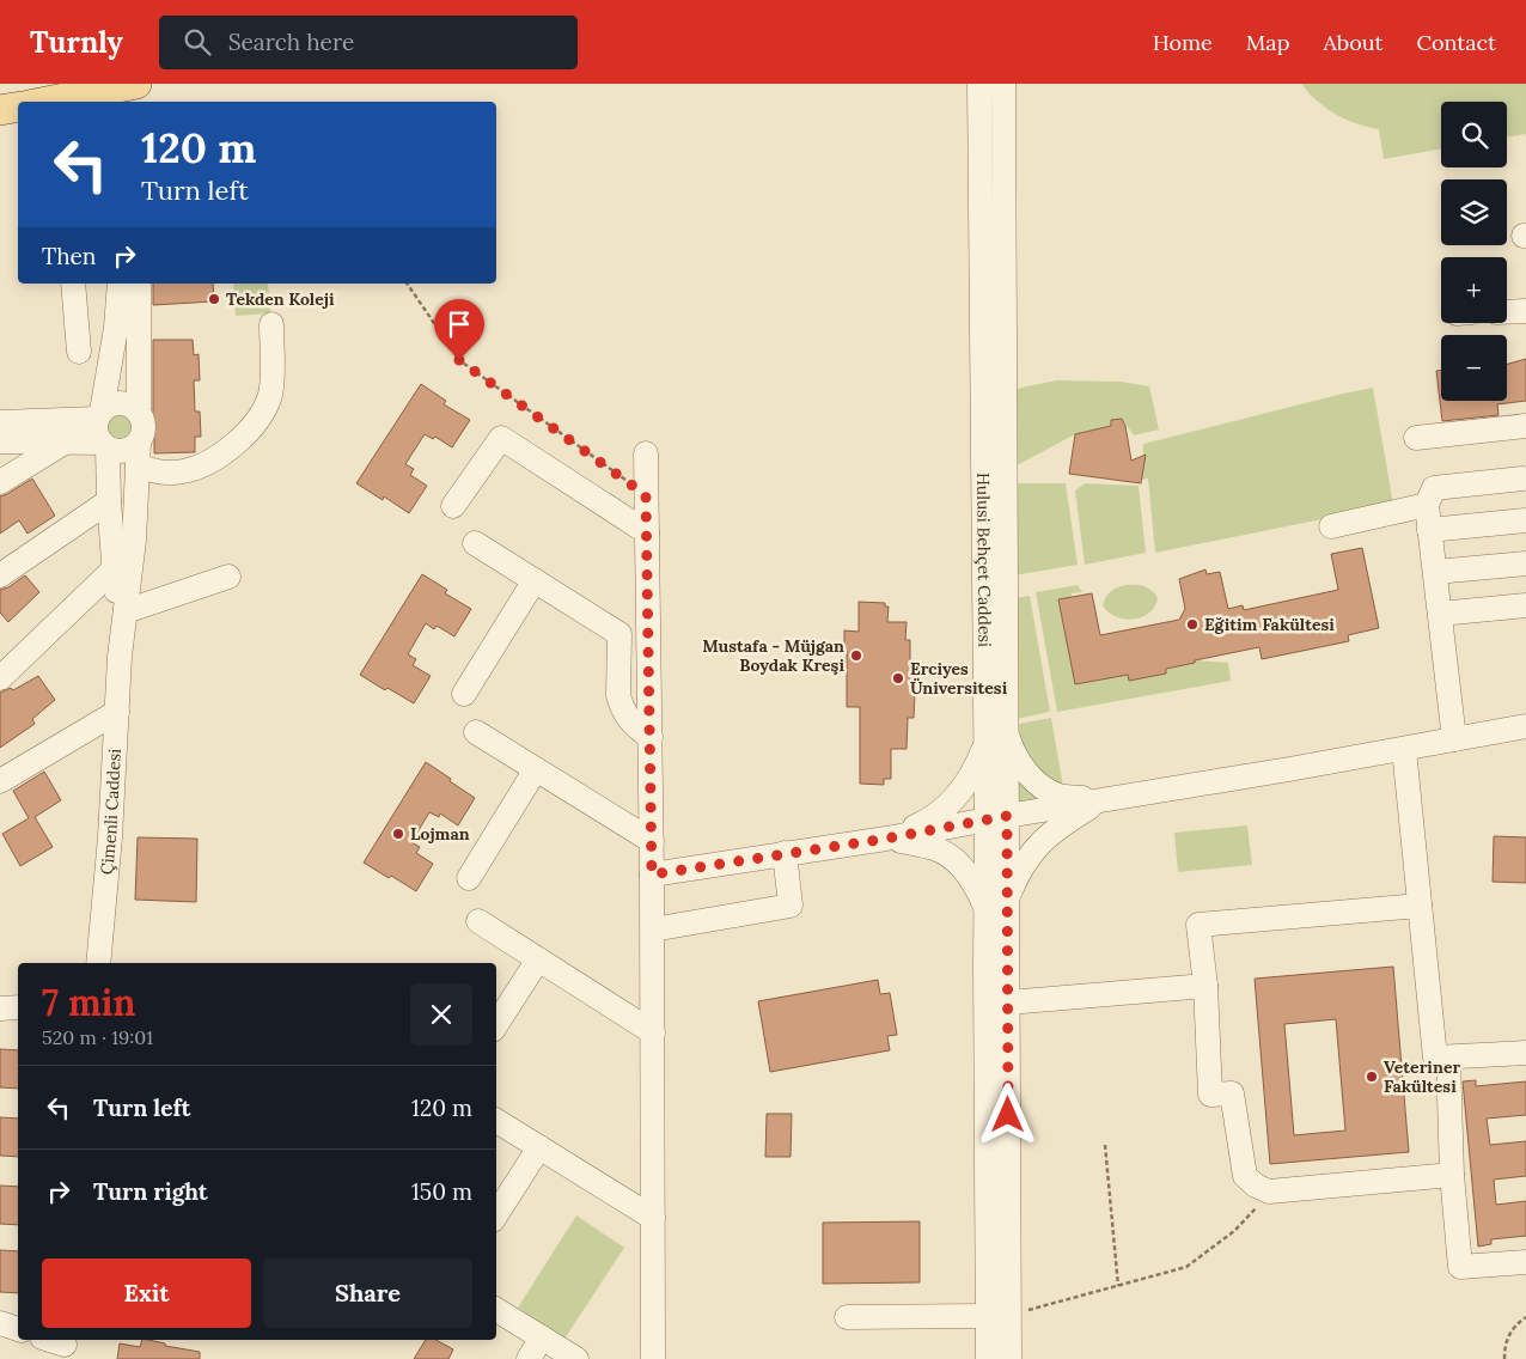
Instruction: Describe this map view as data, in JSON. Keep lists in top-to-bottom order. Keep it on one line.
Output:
{"streets":{"street":["Hulusi Behçet Caddesi","Çimenli Caddesi"]},"places":["Tekden Koleji","Eğitim Fakültesi","Mustafa - Müjgan Boydak Kreşi","Erciyes Üniversitesi","Lojman","Veteriner Fakültesi"],"page":{"header":"Turnly","search":"Search here","nav":["Home","Map","About","Contact"],"map_buttons":["+","−"],"turn":["120 m","Turn left"],"then":"Then","heading":["7 min","520 m · 19:01"],"list":[{"name":"Turn left","value":"120 m"},{"name":"Turn right","value":"150 m"}],"buttons":["Exit","Share"]}}
